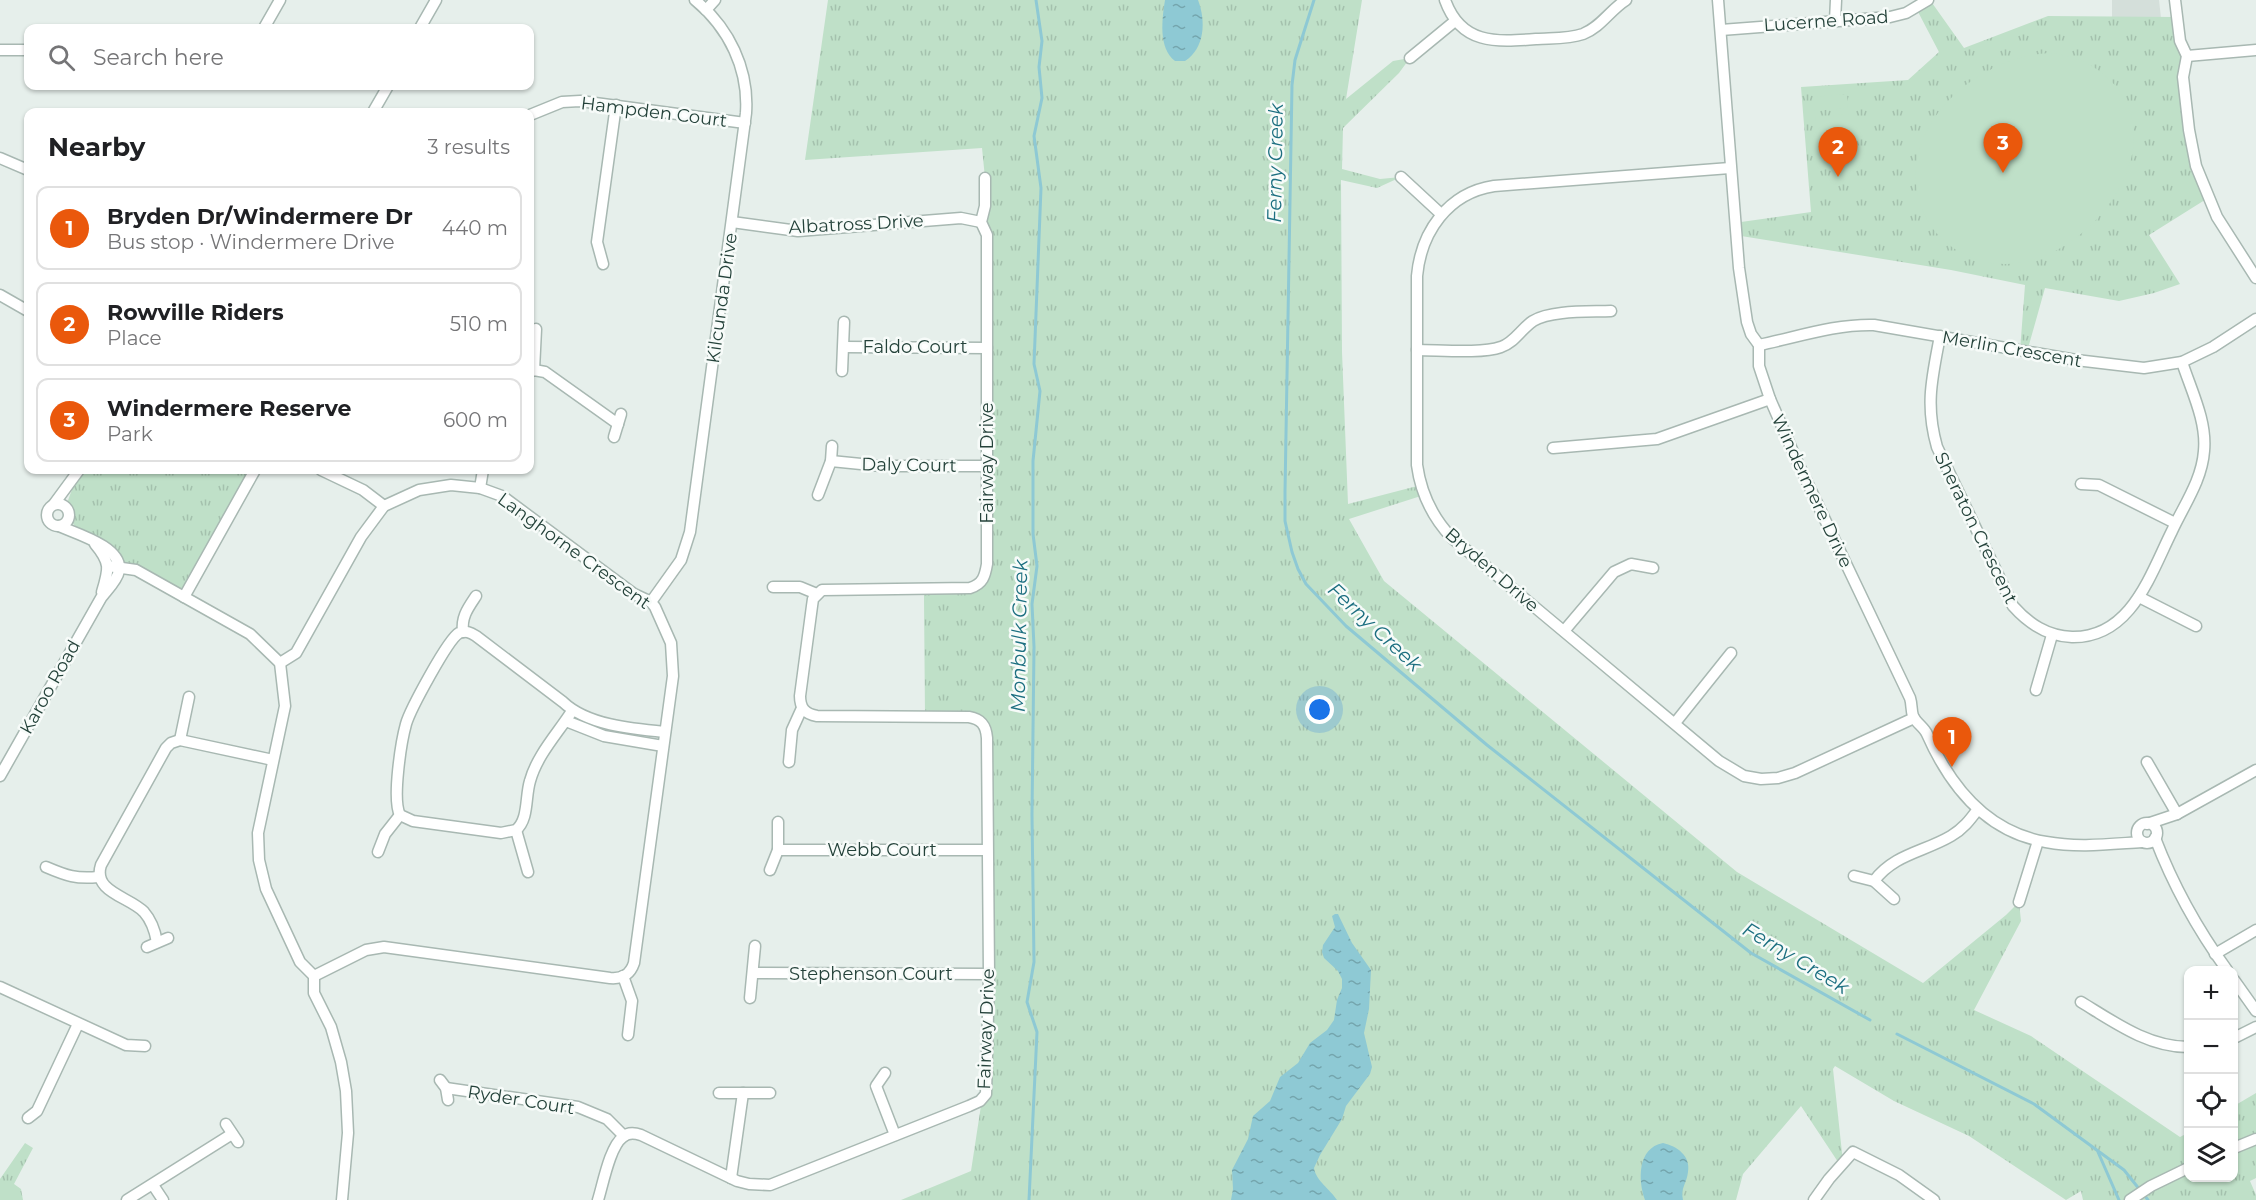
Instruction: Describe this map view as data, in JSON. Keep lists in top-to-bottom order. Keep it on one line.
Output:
{"streets":{"street":["Lucerne Road","Hampden Court","Albatross Drive","Kilcunda Drive","Faldo Court","Merlin Crescent","Fairway Drive","Daly Court","Windermere Drive","Sheraton Crescent","Langhorne Crescent","Bryden Drive","Karoo Road","Webb Court","Stephenson Court","Ryder Court"]},"crossings":[["Lucerne Road","Windermere Drive"],["Hampden Court","Kilcunda Drive"],["Albatross Drive","Kilcunda Drive"],["Albatross Drive","Fairway Drive"],["Kilcunda Drive","Langhorne Crescent"],["Faldo Court","Fairway Drive"],["Merlin Crescent","Windermere Drive"],["Merlin Crescent","Sheraton Crescent"],["Fairway Drive","Daly Court"],["Fairway Drive","Webb Court"],["Fairway Drive","Stephenson Court"],["Fairway Drive","Ryder Court"],["Windermere Drive","Bryden Drive"]],"water":["Ferny Creek","Monbulk Creek"],"page":{"search":"Search here","heading":["Nearby","3 results"],"pins":["3","2","1"],"list":[{"mark":"1","name":"Bryden Dr/Windermere Dr","note":"Bus stop · Windermere Drive","value":"440 m"},{"mark":"2","name":"Rowville Riders","note":"Place","value":"510 m"},{"mark":"3","name":"Windermere Reserve","note":"Park","value":"600 m"}],"map_buttons":["+","−"]}}
